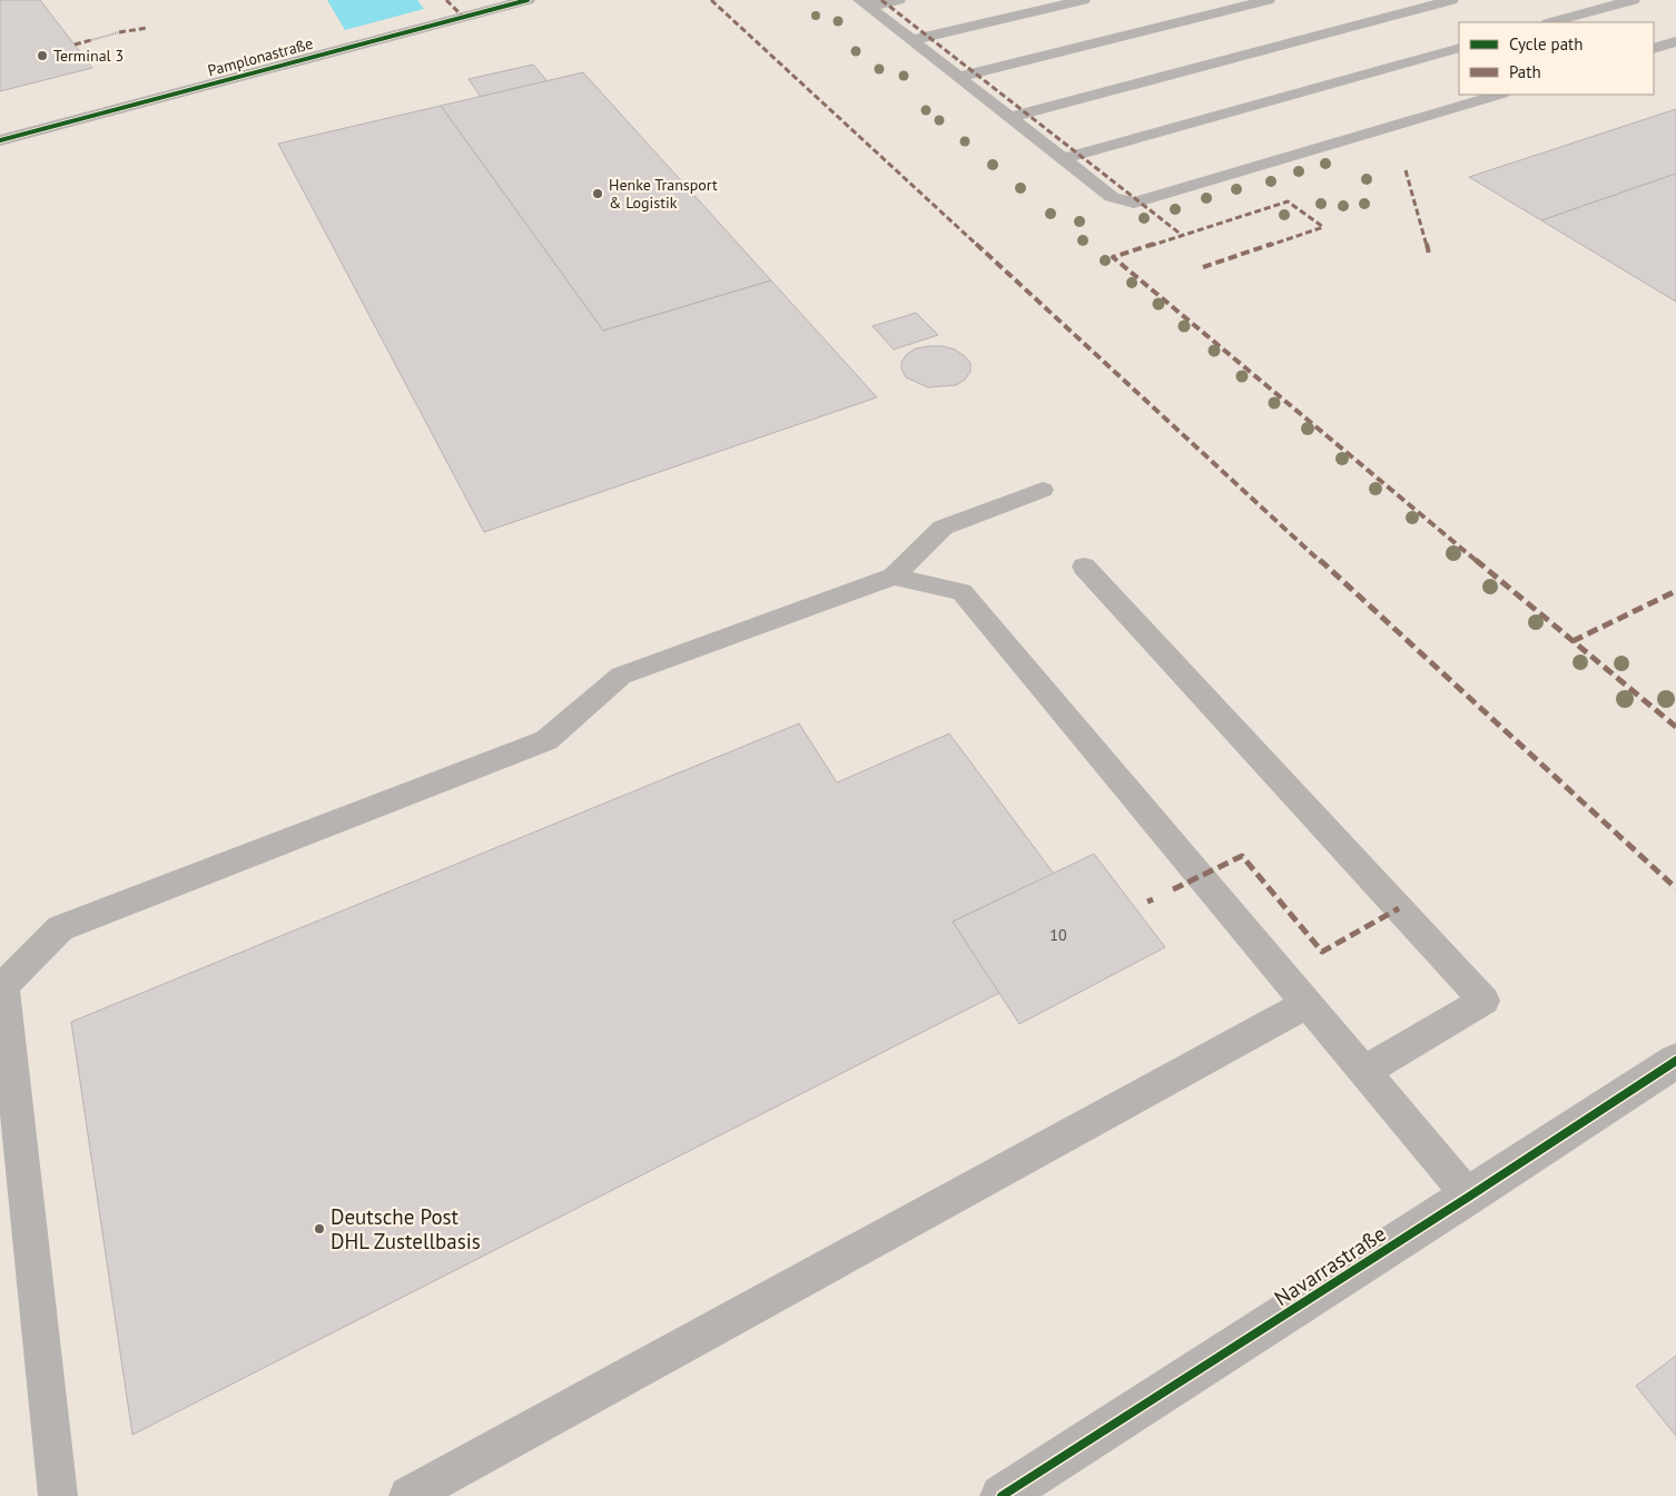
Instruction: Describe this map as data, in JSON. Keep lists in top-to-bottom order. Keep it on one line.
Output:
{"streets":{"street":["Pamplonastraße","Navarrastraße"]},"places":["Terminal 3","Henke Transport & Logistik","Deutsche Post DHL Zustellbasis"],"house_numbers":["10"],"legend":["Cycle path","Path"]}
